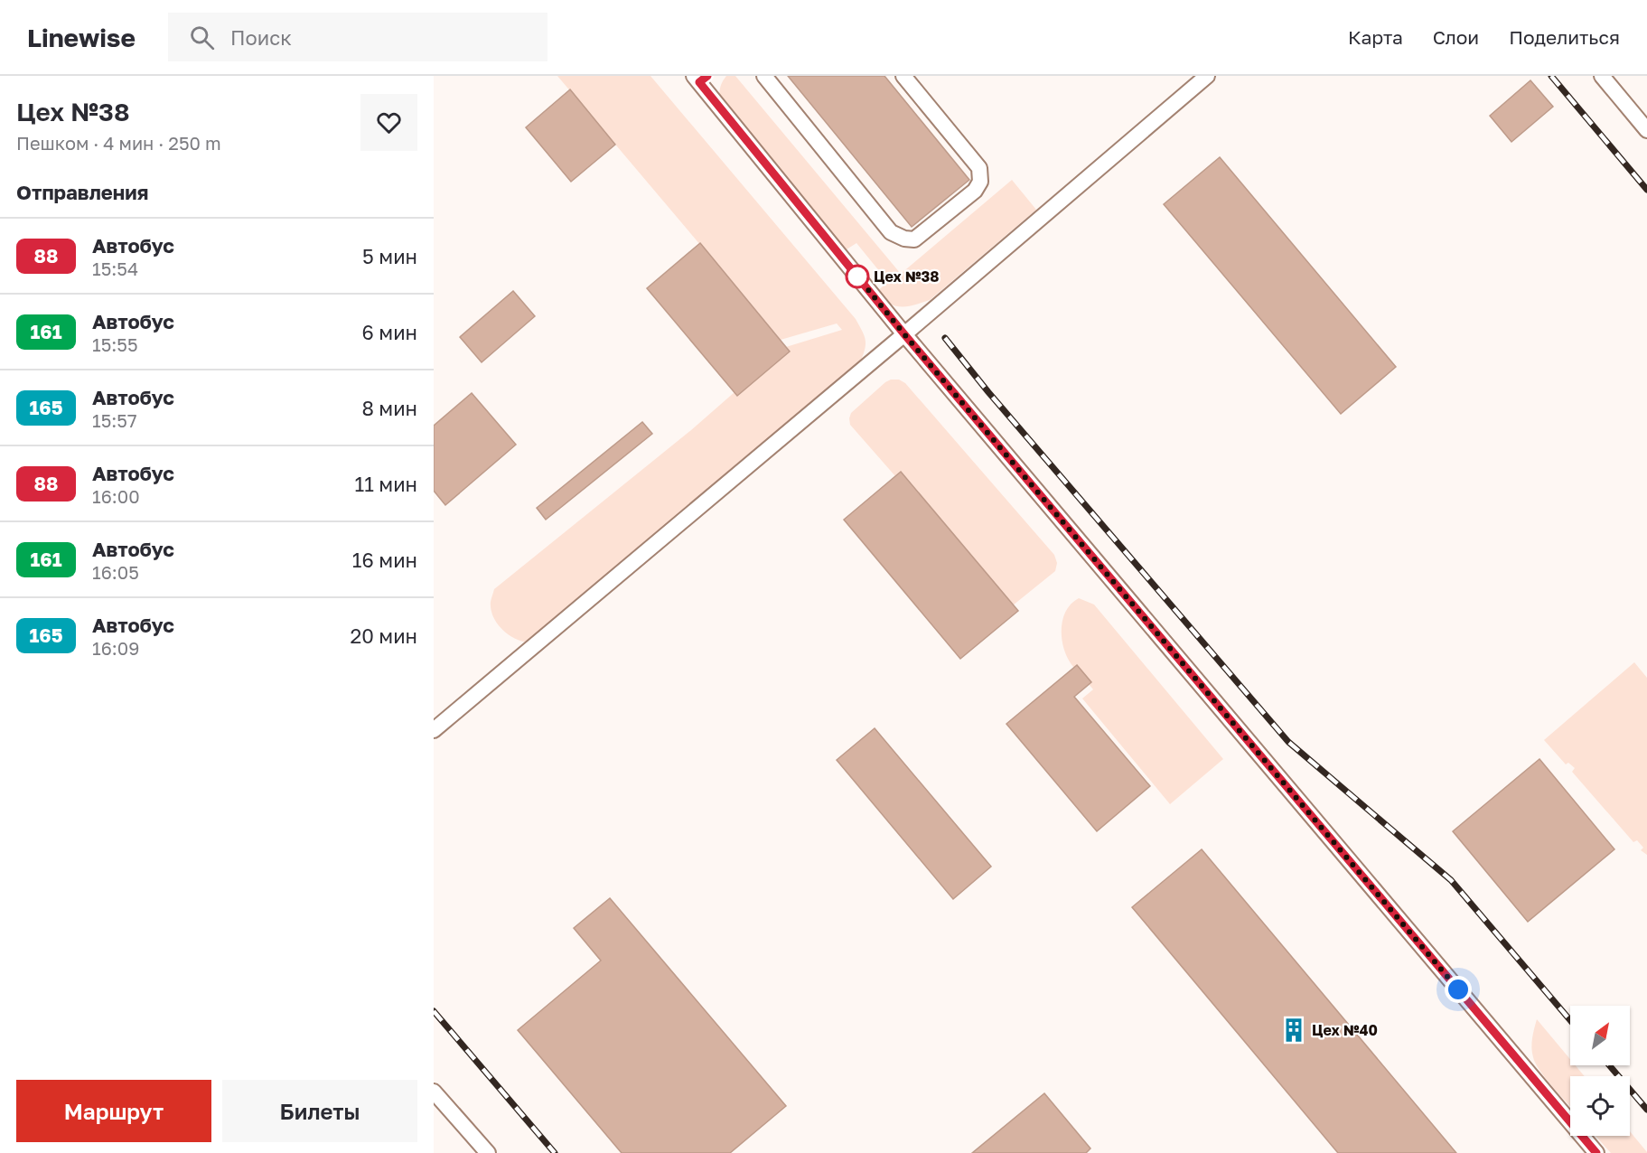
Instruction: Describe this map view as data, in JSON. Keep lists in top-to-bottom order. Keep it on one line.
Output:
{"places":{"other":["Цех №38"],"building":["Цех №40"]},"lines":["bus line 88"],"north":"top right","page":{"header":"Linewise","search":"Поиск","nav":["Карта","Слои","Поделиться"],"heading":[["Цех №38","Пешком · 4 мин · 250 m"],"Отправления"],"list":[{"mark":"88","name":"Автобус","note":"15:54","value":"5 мин"},{"mark":"161","name":"Автобус","note":"15:55","value":"6 мин"},{"mark":"165","name":"Автобус","note":"15:57","value":"8 мин"},{"mark":"88","name":"Автобус","note":"16:00","value":"11 мин"},{"mark":"161","name":"Автобус","note":"16:05","value":"16 мин"},{"mark":"165","name":"Автобус","note":"16:09","value":"20 мин"}],"buttons":["Маршрут","Билеты"]}}
